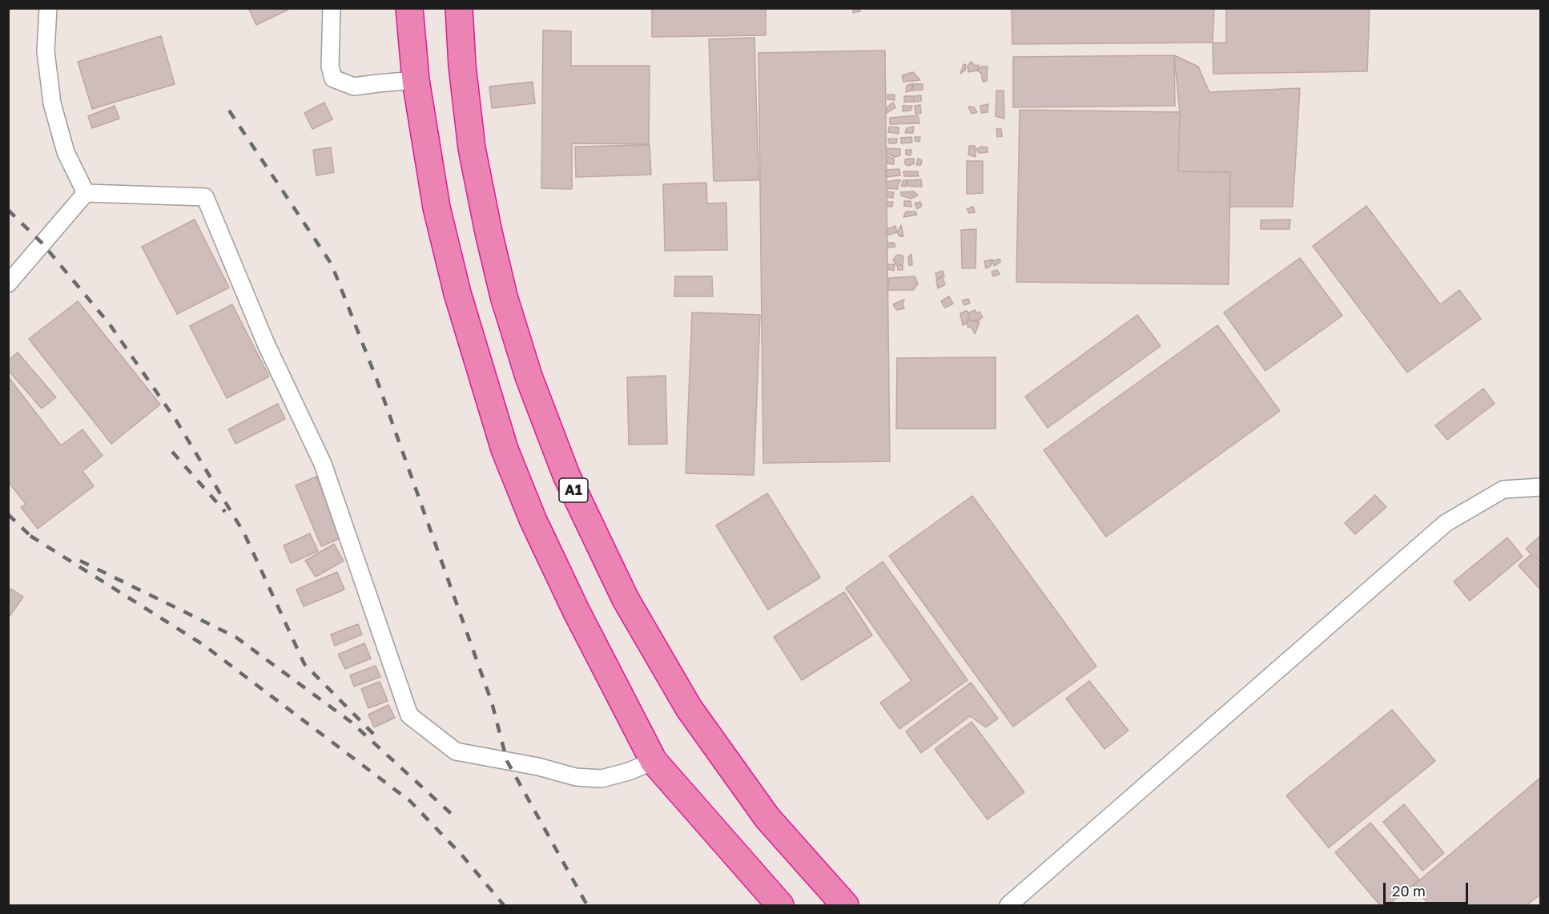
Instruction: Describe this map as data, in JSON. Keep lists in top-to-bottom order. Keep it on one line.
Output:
{"streets":{"highway":["A1"]},"scale_bar":"20 m"}
